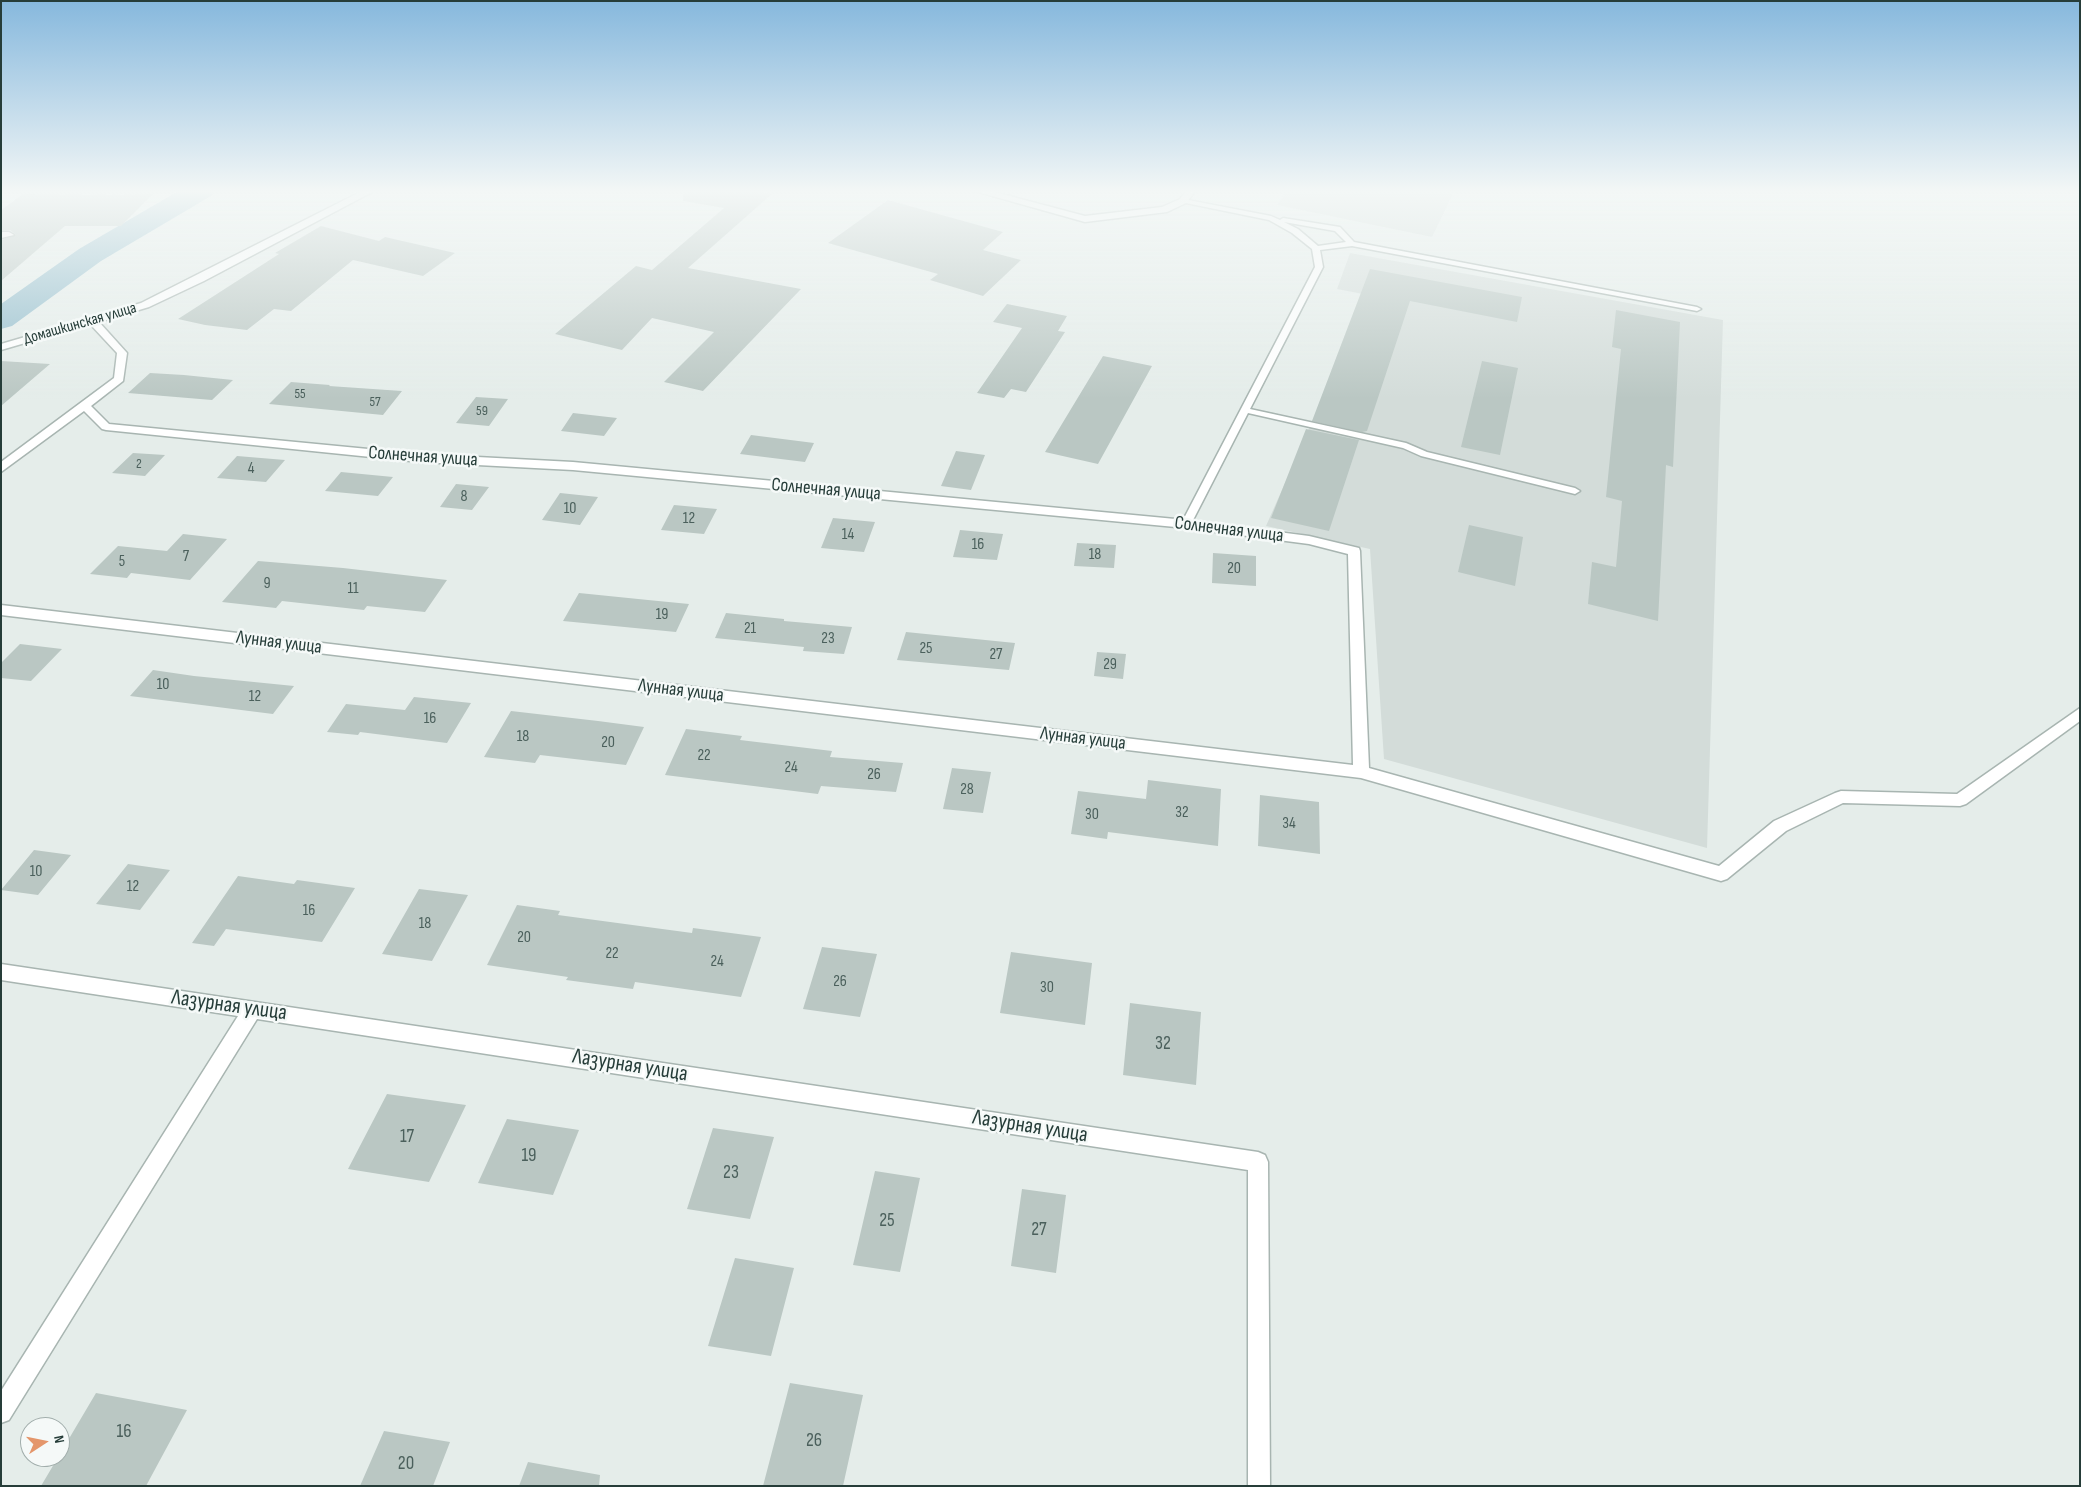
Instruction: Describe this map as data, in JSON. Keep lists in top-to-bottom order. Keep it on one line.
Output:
{"streets":{"street":["Домашкинская улица","Солнечная улица","Лунная улица","Лазурная улица"]},"crossings":[["Солнечная улица","Лунная улица"]],"house_numbers":["55","57","59","2","4","8","10","12","14","16","18","7","5","20","9","11","19","21","23","25","27","29","10","12","16","18","20","22","24","26","28","32","30","34","10","12","16","18","20","22","24","26","30","32","17","19","23","25","27","16","26","20"],"north":"right"}
